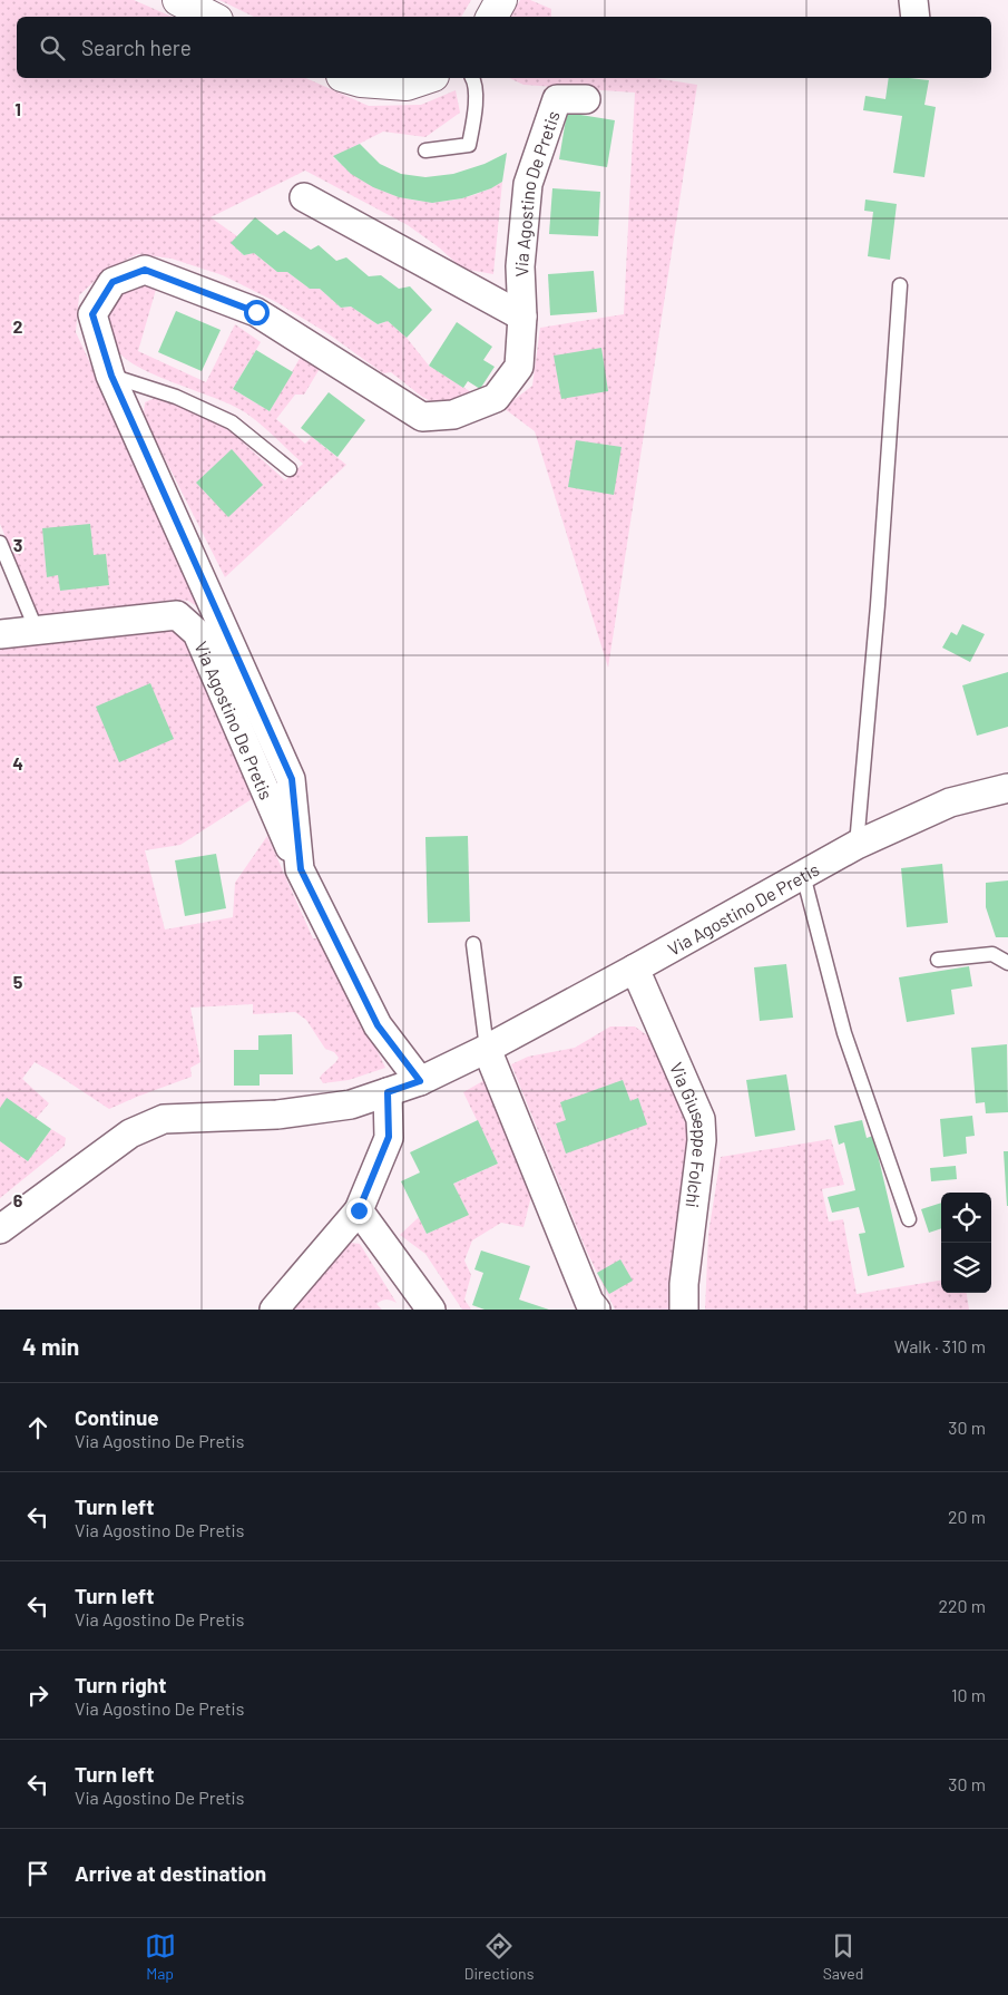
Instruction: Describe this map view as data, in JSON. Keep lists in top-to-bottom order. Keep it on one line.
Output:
{"streets":{"street":["Via Agostino De Pretis","Via Giuseppe Folchi"]},"crossings":[["Via Agostino De Pretis","Via Giuseppe Folchi"]],"page":{"search":"Search here","heading":["4 min","Walk · 310 m"],"list":[["Continue","Via Agostino De Pretis","30 m"],["Turn left","Via Agostino De Pretis","20 m"],["Turn left","Via Agostino De Pretis","220 m"],["Turn right","Via Agostino De Pretis","10 m"],["Turn left","Via Agostino De Pretis","30 m"],"Arrive at destination"],"nav":["Map","Directions","Saved"]},"grid":{"rows":["1","2","3","4","5","6"]}}
